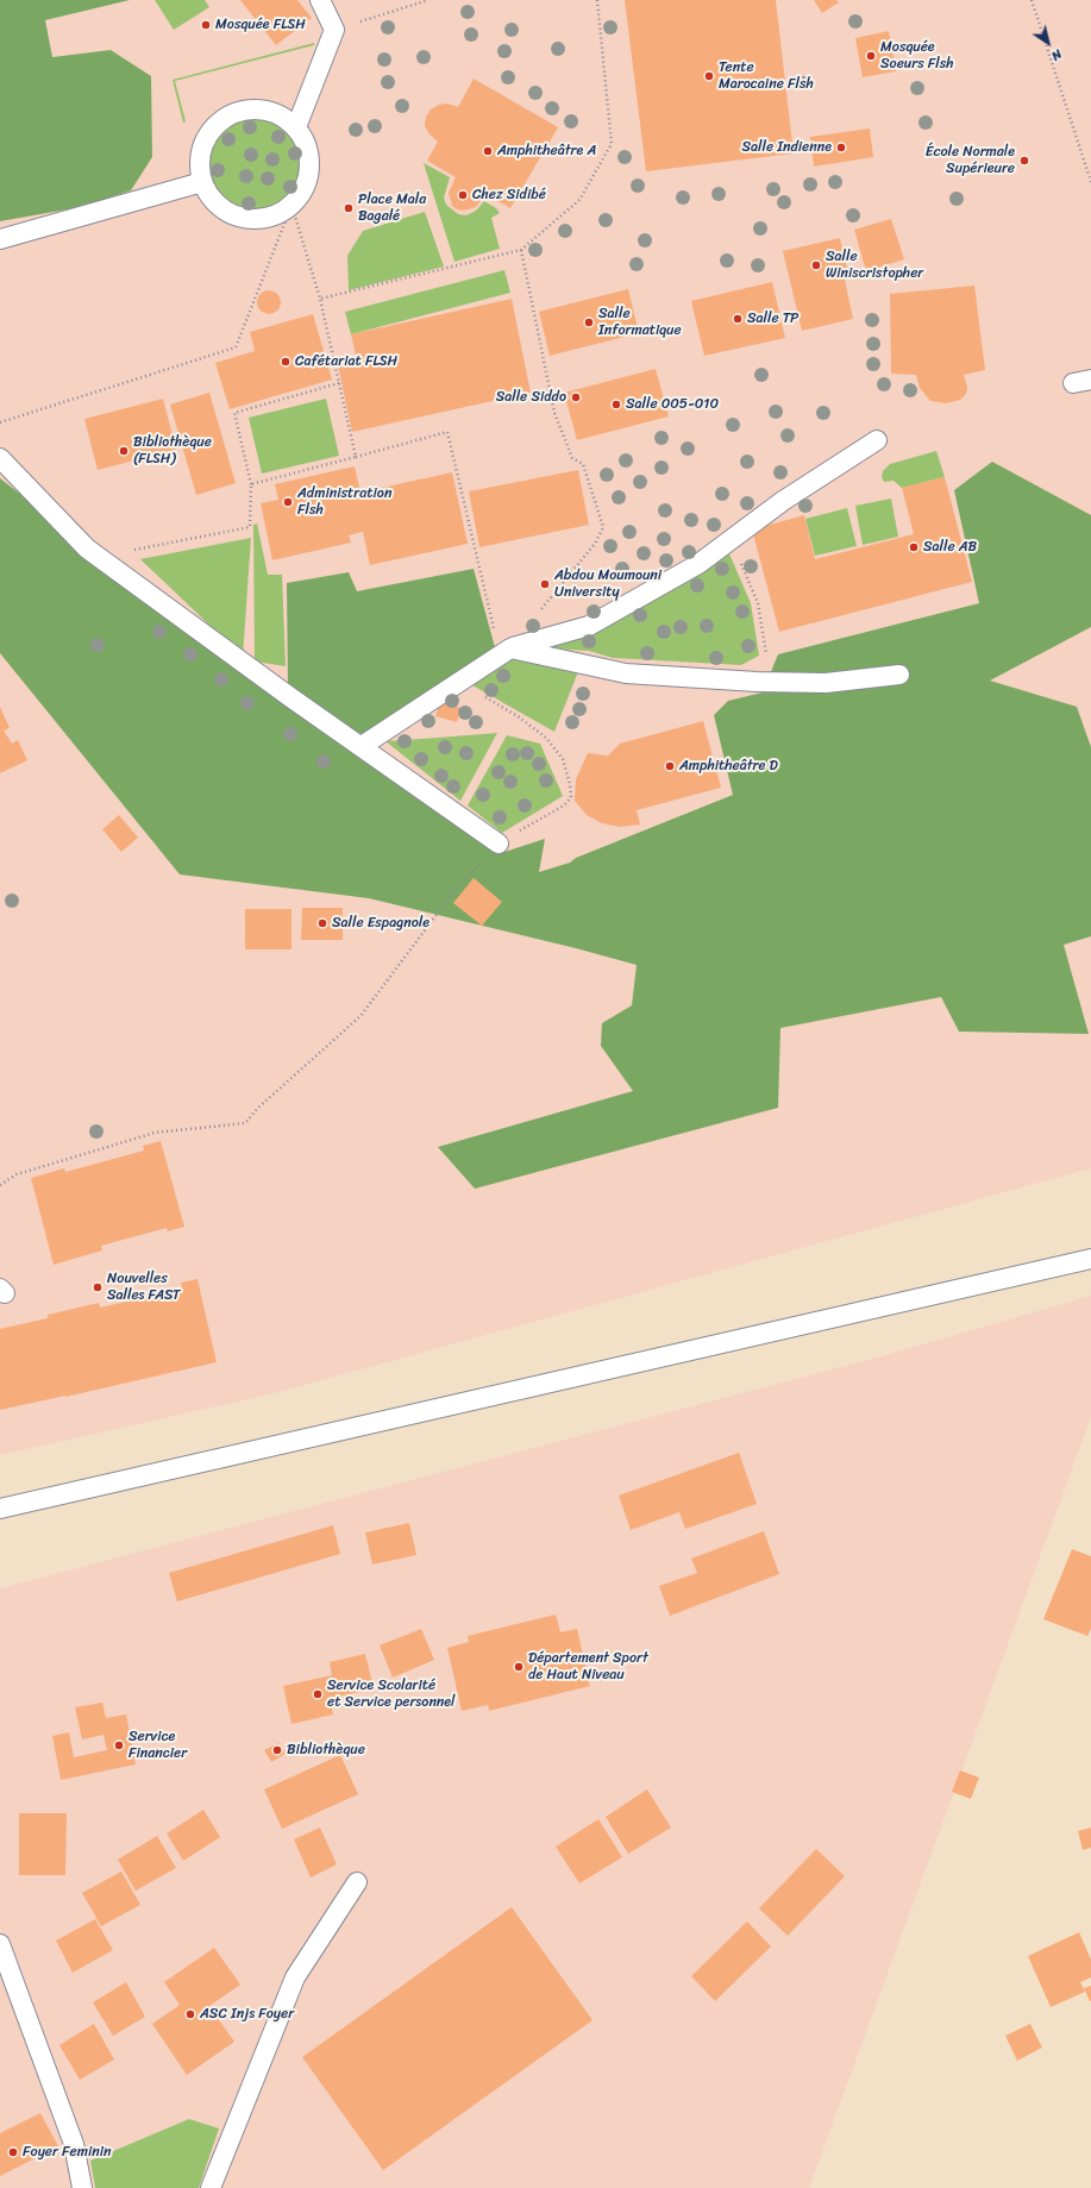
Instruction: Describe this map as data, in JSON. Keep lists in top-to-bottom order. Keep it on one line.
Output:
{"places":["Mosquée FLSH","Mosquée Soeurs Flsh","Tente Marocaine Flsh","Salle Indienne","Amphitheâtre A","École Normale Supérieure","Chez Sidibé","Place Mala Bagalé","Salle Winiscristopher","Salle TP","Salle Informatique","Cafétariat FLSH","Salle Siddo","Salle 005-010","Bibliothèque (FLSH)","Administration Flsh","Salle AB","Abdou Moumouni University","Amphitheâtre D","Salle Espagnole","Nouvelles Salles FAST","Département Sport de Haut Niveau","Service Scolarité et Service personnel","Service Financier","Bibliothèque","ASC Injs Foyer","Foyer Feminin"],"north":"bottom right"}
